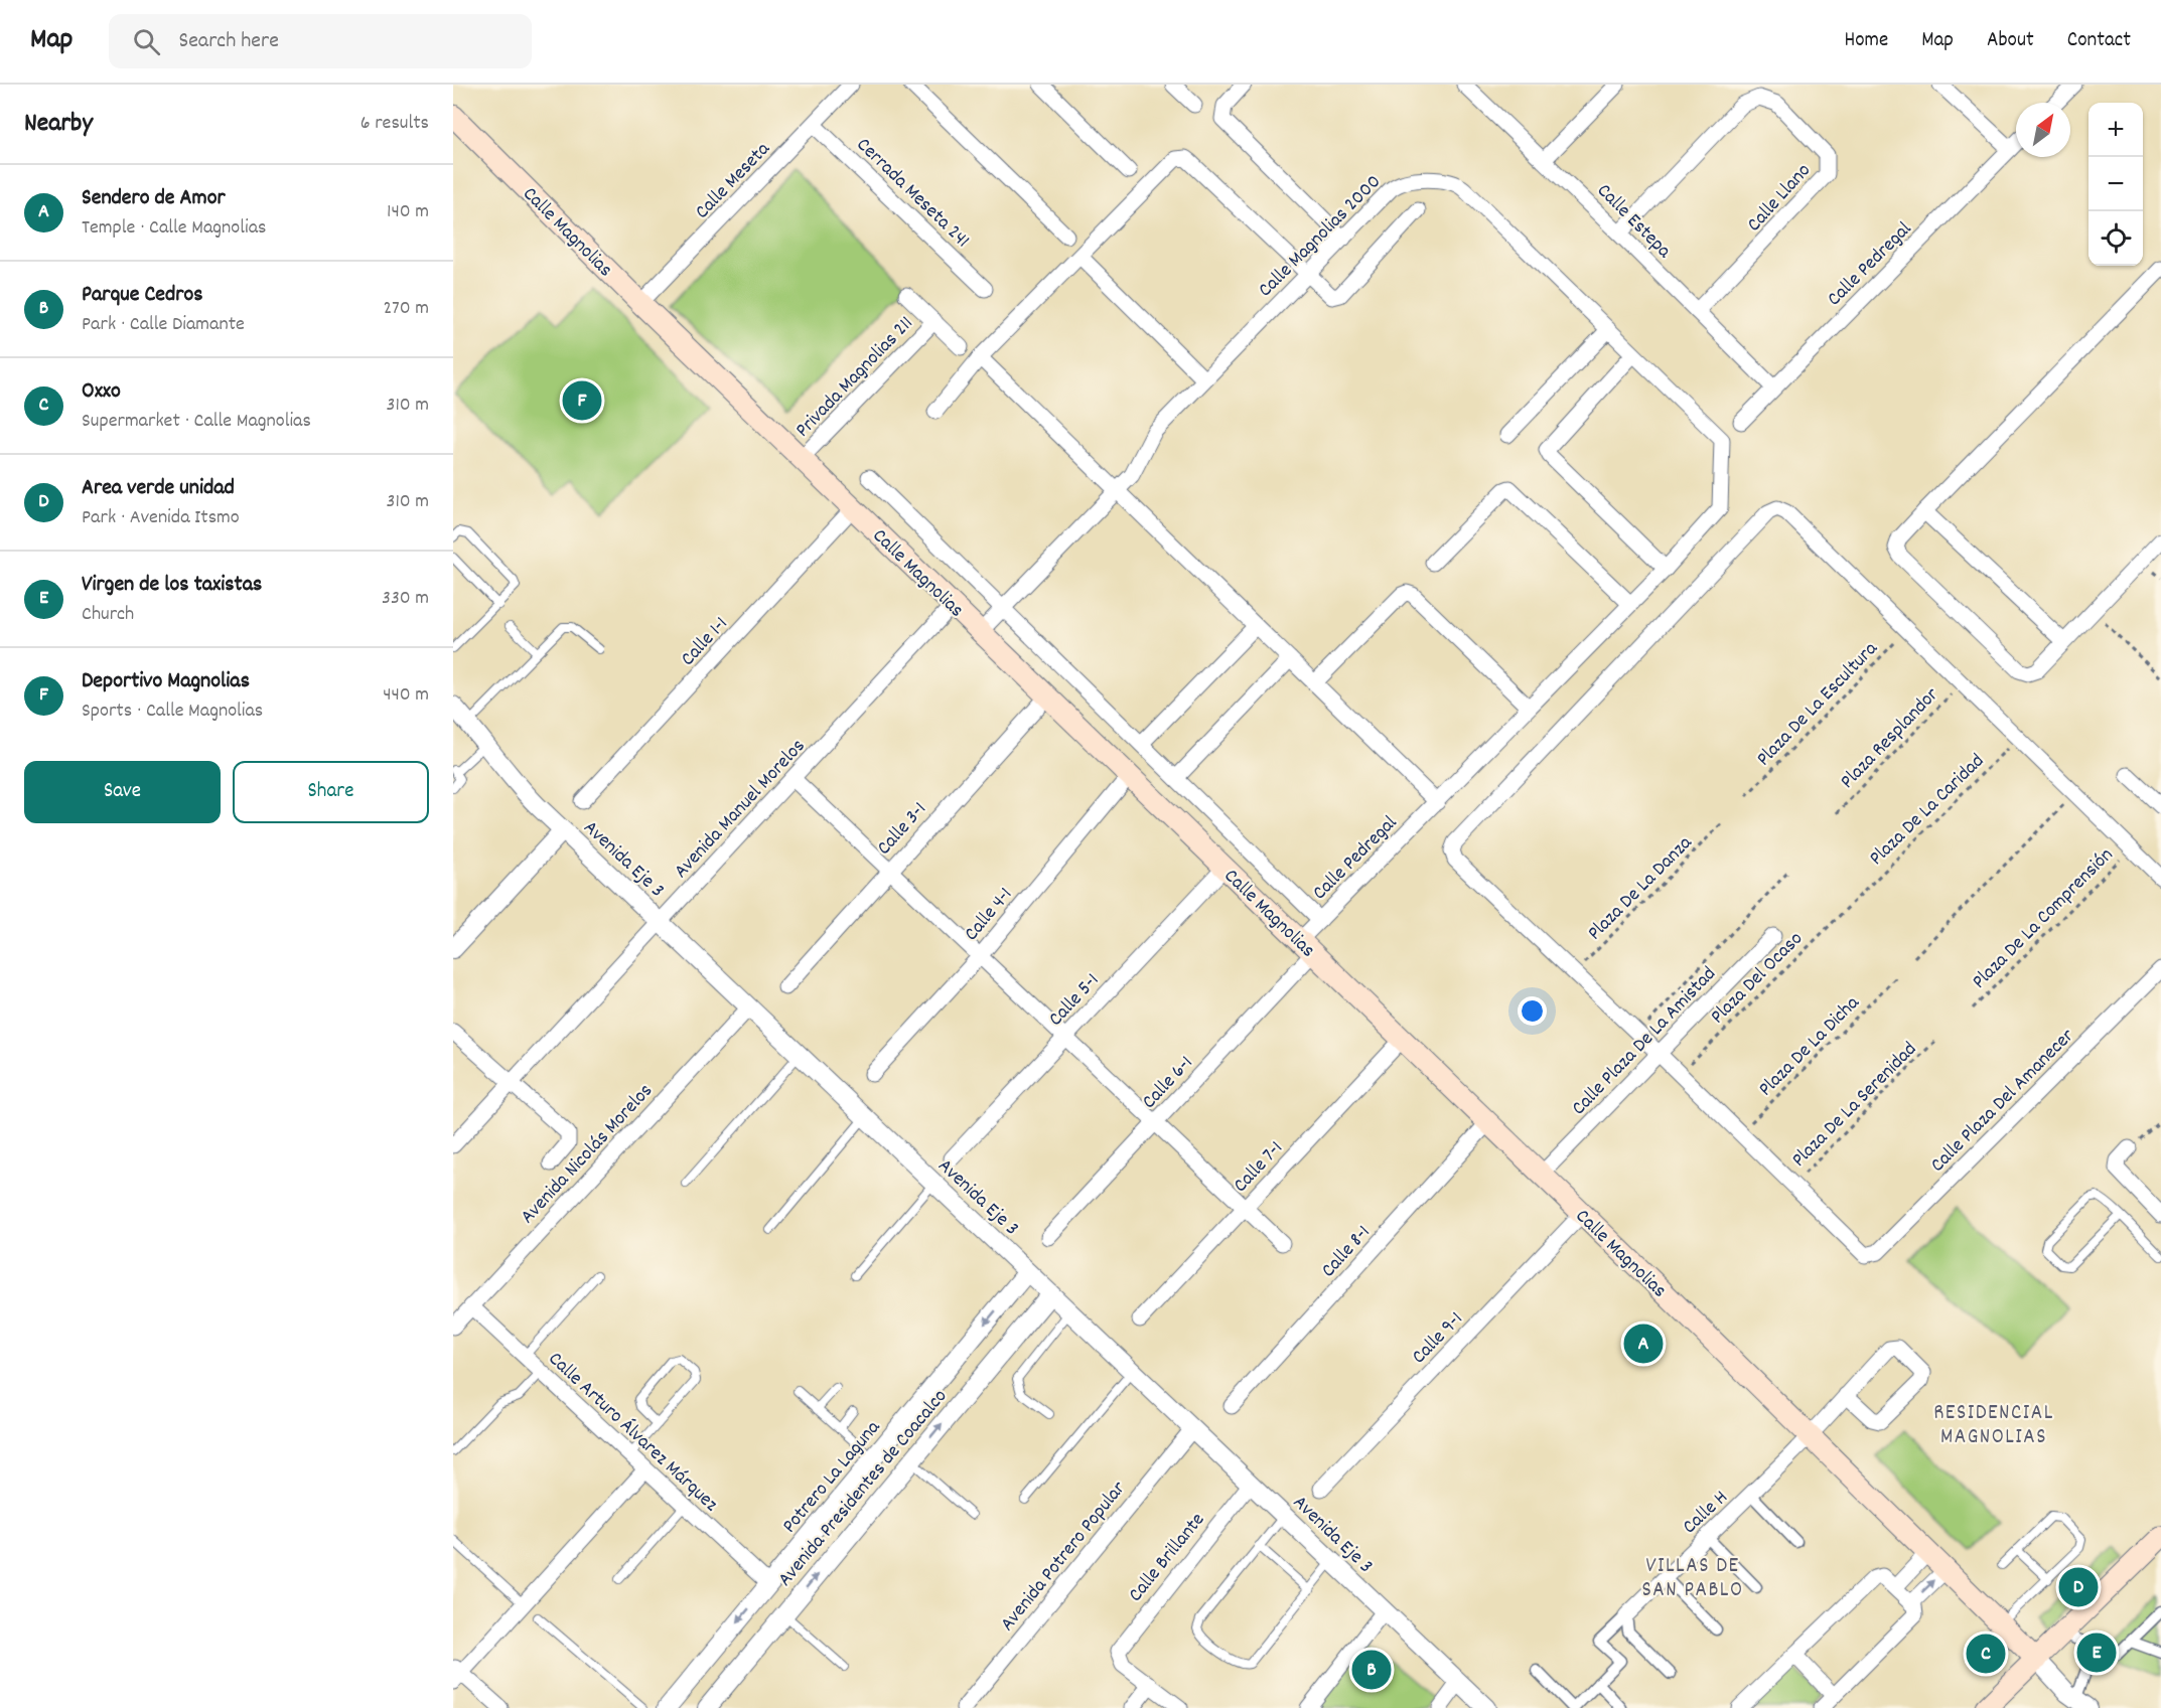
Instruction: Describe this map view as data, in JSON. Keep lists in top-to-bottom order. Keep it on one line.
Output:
{"streets":{"main road":["Calle Magnolias"],"street":["Calle Meseta","Cerrada Meseta 241","Calle Llano","Calle Estepa","Calle Magnolias 2000","Calle Pedregal","Privada Magnolias 211","Calle 1-1","Avenida Manuel Morelos","Calle 3-1","Avenida Eje 3","Calle 4-1","Calle 5-1","Calle Plaza De La Amistad","Calle 6-1","Calle Plaza Del Amanecer","Avenida Nicolás Morelos","Calle 7-1","Calle 8-1","Calle 9-1","Calle Arturo Álvarez Márquez","Potrero La Laguna","Avenida Presidentes de Coacalco","Calle H","Avenida Potrero Popular","Calle Brillante"],"path":["Plaza De La Escultura","Plaza Resplandor","Plaza De La Caridad","Plaza De La Danza","Plaza De La Comprensión","Plaza Del Ocaso","Plaza De La Dicha","Plaza De La Serenidad"]},"crossings":[["Calle Meseta","Cerrada Meseta 241"],["Calle Meseta","Calle Magnolias"],["Calle Llano","Calle Estepa"],["Calle Estepa","Calle Pedregal"],["Calle Magnolias","Calle Magnolias 2000"],["Calle Magnolias","Calle Pedregal"],["Calle Magnolias","Privada Magnolias 211"],["Calle Magnolias","Calle 1-1"],["Calle Magnolias","Avenida Manuel Morelos"],["Calle Magnolias","Calle 3-1"],["Calle Magnolias","Calle 4-1"],["Calle Magnolias","Calle 5-1"],["Calle Magnolias","Calle Plaza De La Amistad"],["Calle Magnolias","Calle 6-1"],["Calle Magnolias","Calle 7-1"],["Calle Magnolias","Calle 8-1"],["Calle Magnolias","Calle 9-1"],["Calle Magnolias","Calle H"],["Calle Pedregal","Calle 6-1"],["Avenida Manuel Morelos","Avenida Eje 3"],["Plaza De La Caridad","Plaza Del Ocaso"],["Avenida Eje 3","Avenida Nicolás Morelos"],["Avenida Eje 3","Potrero La Laguna"],["Avenida Eje 3","Avenida Presidentes de Coacalco"],["Avenida Eje 3","Avenida Potrero Popular"],["Avenida Eje 3","Calle Brillante"],["Calle Plaza Del Amanecer","Plaza De La Serenidad"],["Avenida Nicolás Morelos","Calle Arturo Álvarez Márquez"],["Calle Arturo Álvarez Márquez","Potrero La Laguna"]],"one_way":["Potrero La Laguna","Avenida Presidentes de Coacalco"],"districts":["RESIDENCIAL MAGNOLIAS","VILLAS DE SAN PABLO"],"north":"top right","page":{"header":"Map","search":"Search here","nav":["Home","Map","About","Contact"],"heading":["Nearby","6 results"],"map_buttons":["+","−"],"list":[{"mark":"A","name":"Sendero de Amor","note":"Temple · Calle Magnolias","value":"140 m"},{"mark":"B","name":"Parque Cedros","note":"Park · Calle Diamante","value":"270 m"},{"mark":"C","name":"Oxxo","note":"Supermarket · Calle Magnolias","value":"310 m"},{"mark":"D","name":"Area verde unidad","note":"Park · Avenida Itsmo","value":"310 m"},{"mark":"E","name":"Virgen de los taxistas","note":"Church","value":"330 m"},{"mark":"F","name":"Deportivo Magnolias","note":"Sports · Calle Magnolias","value":"440 m"}],"pins":["F","A","D","E","C","B"],"buttons":["Save","Share"]}}
